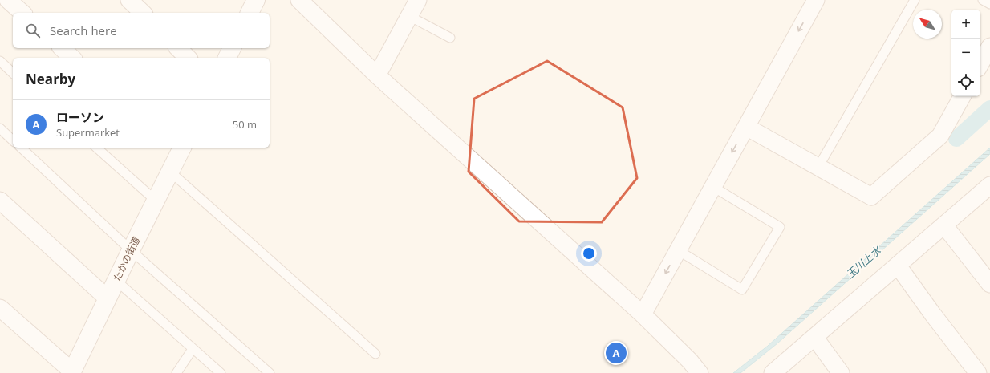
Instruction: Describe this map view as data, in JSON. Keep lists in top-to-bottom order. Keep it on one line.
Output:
{"streets":{"street":["たかの街道"]},"water":["玉川上水"],"north":"top left","page":{"map_buttons":["+","−"],"search":"Search here","heading":"Nearby","list":[{"mark":"A","name":"ローソン","note":"Supermarket","value":"50 m"}],"pins":"A"}}
